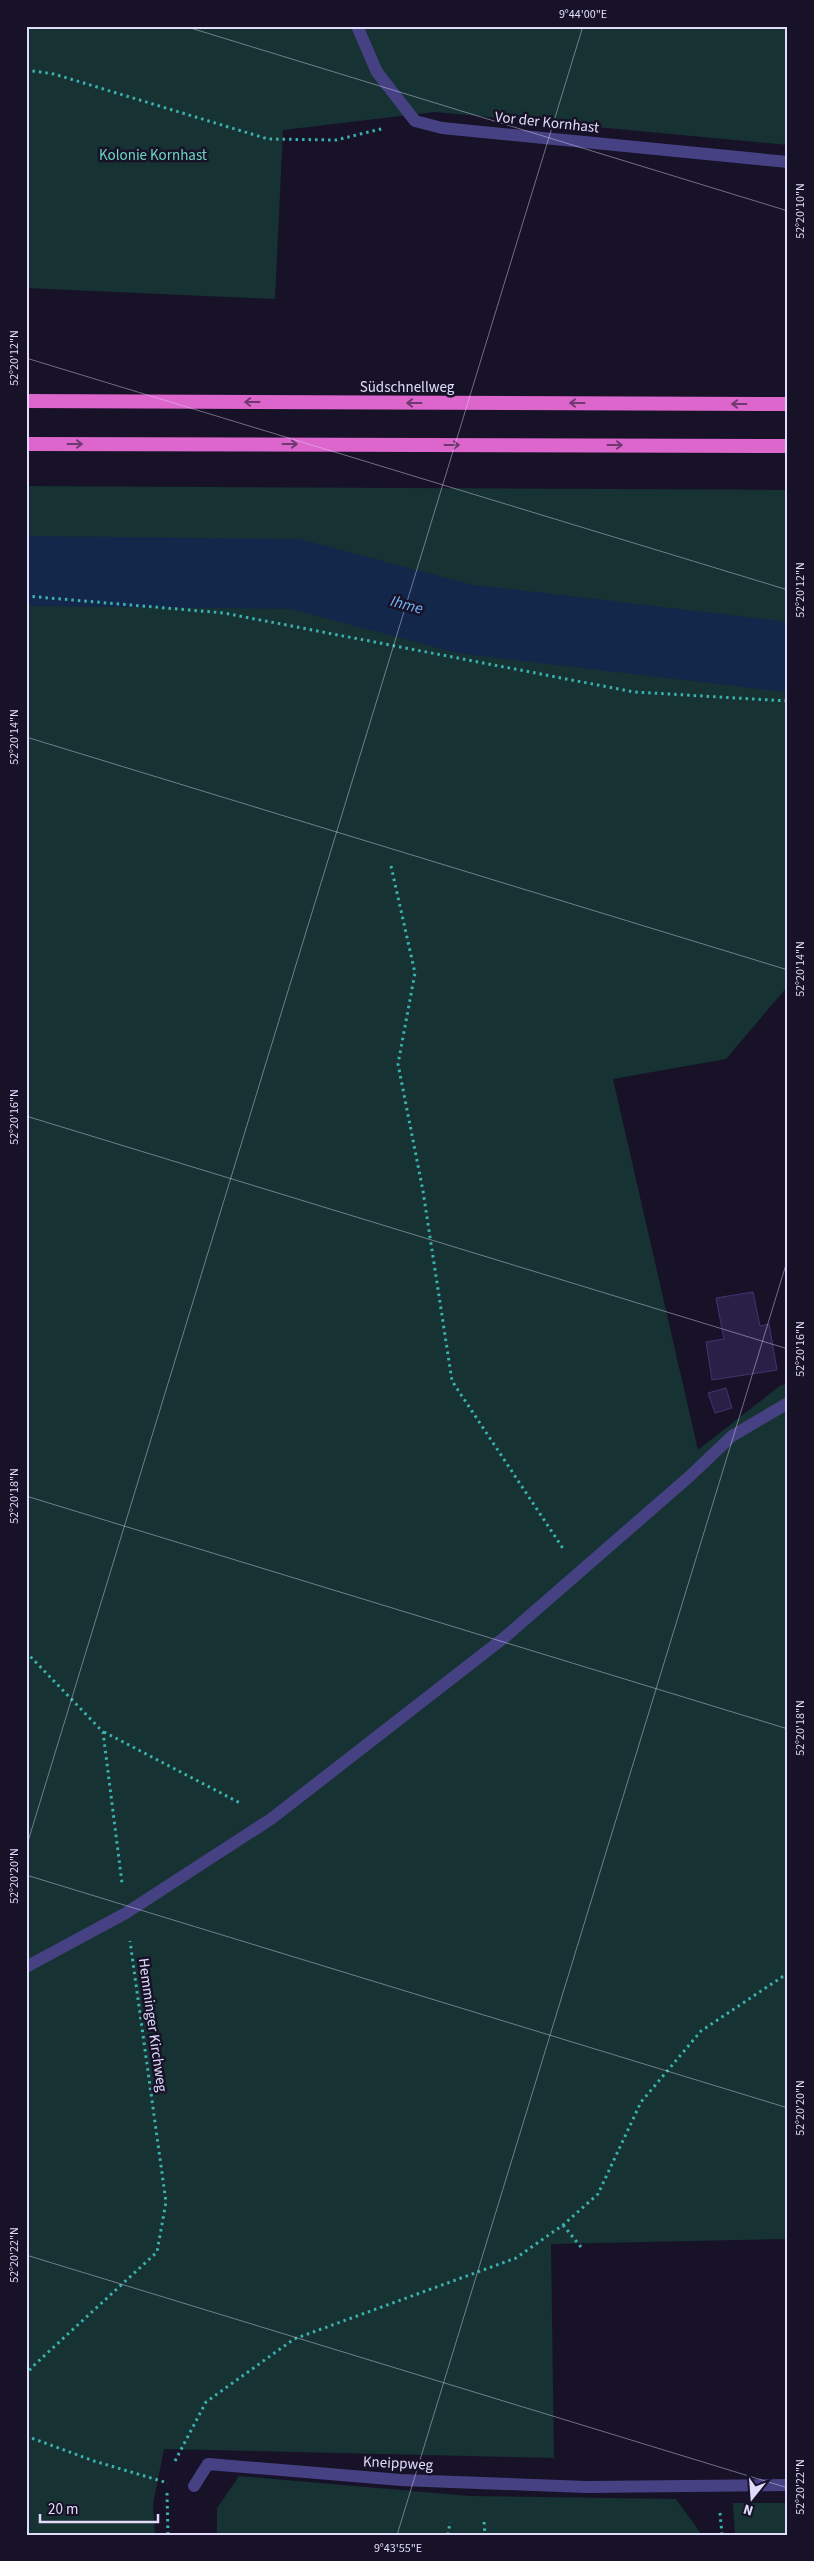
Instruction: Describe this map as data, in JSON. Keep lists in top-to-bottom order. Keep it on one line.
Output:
{"streets":{"highway":["Südschnellweg"],"street":["Vor der Kornhast","Kneippweg"],"path":["Hemminger Kirchweg"]},"water":["Ihme"],"parks":["Kolonie Kornhast"],"scale_bar":"20 m","north":"bottom","coordinates":["9°44'00\"E","52°20'10\"N","52°20'12\"N","52°20'14\"N","52°20'16\"N","52°20'18\"N","52°20'20\"N","52°20'22\"N","9°43'55\"E"]}
